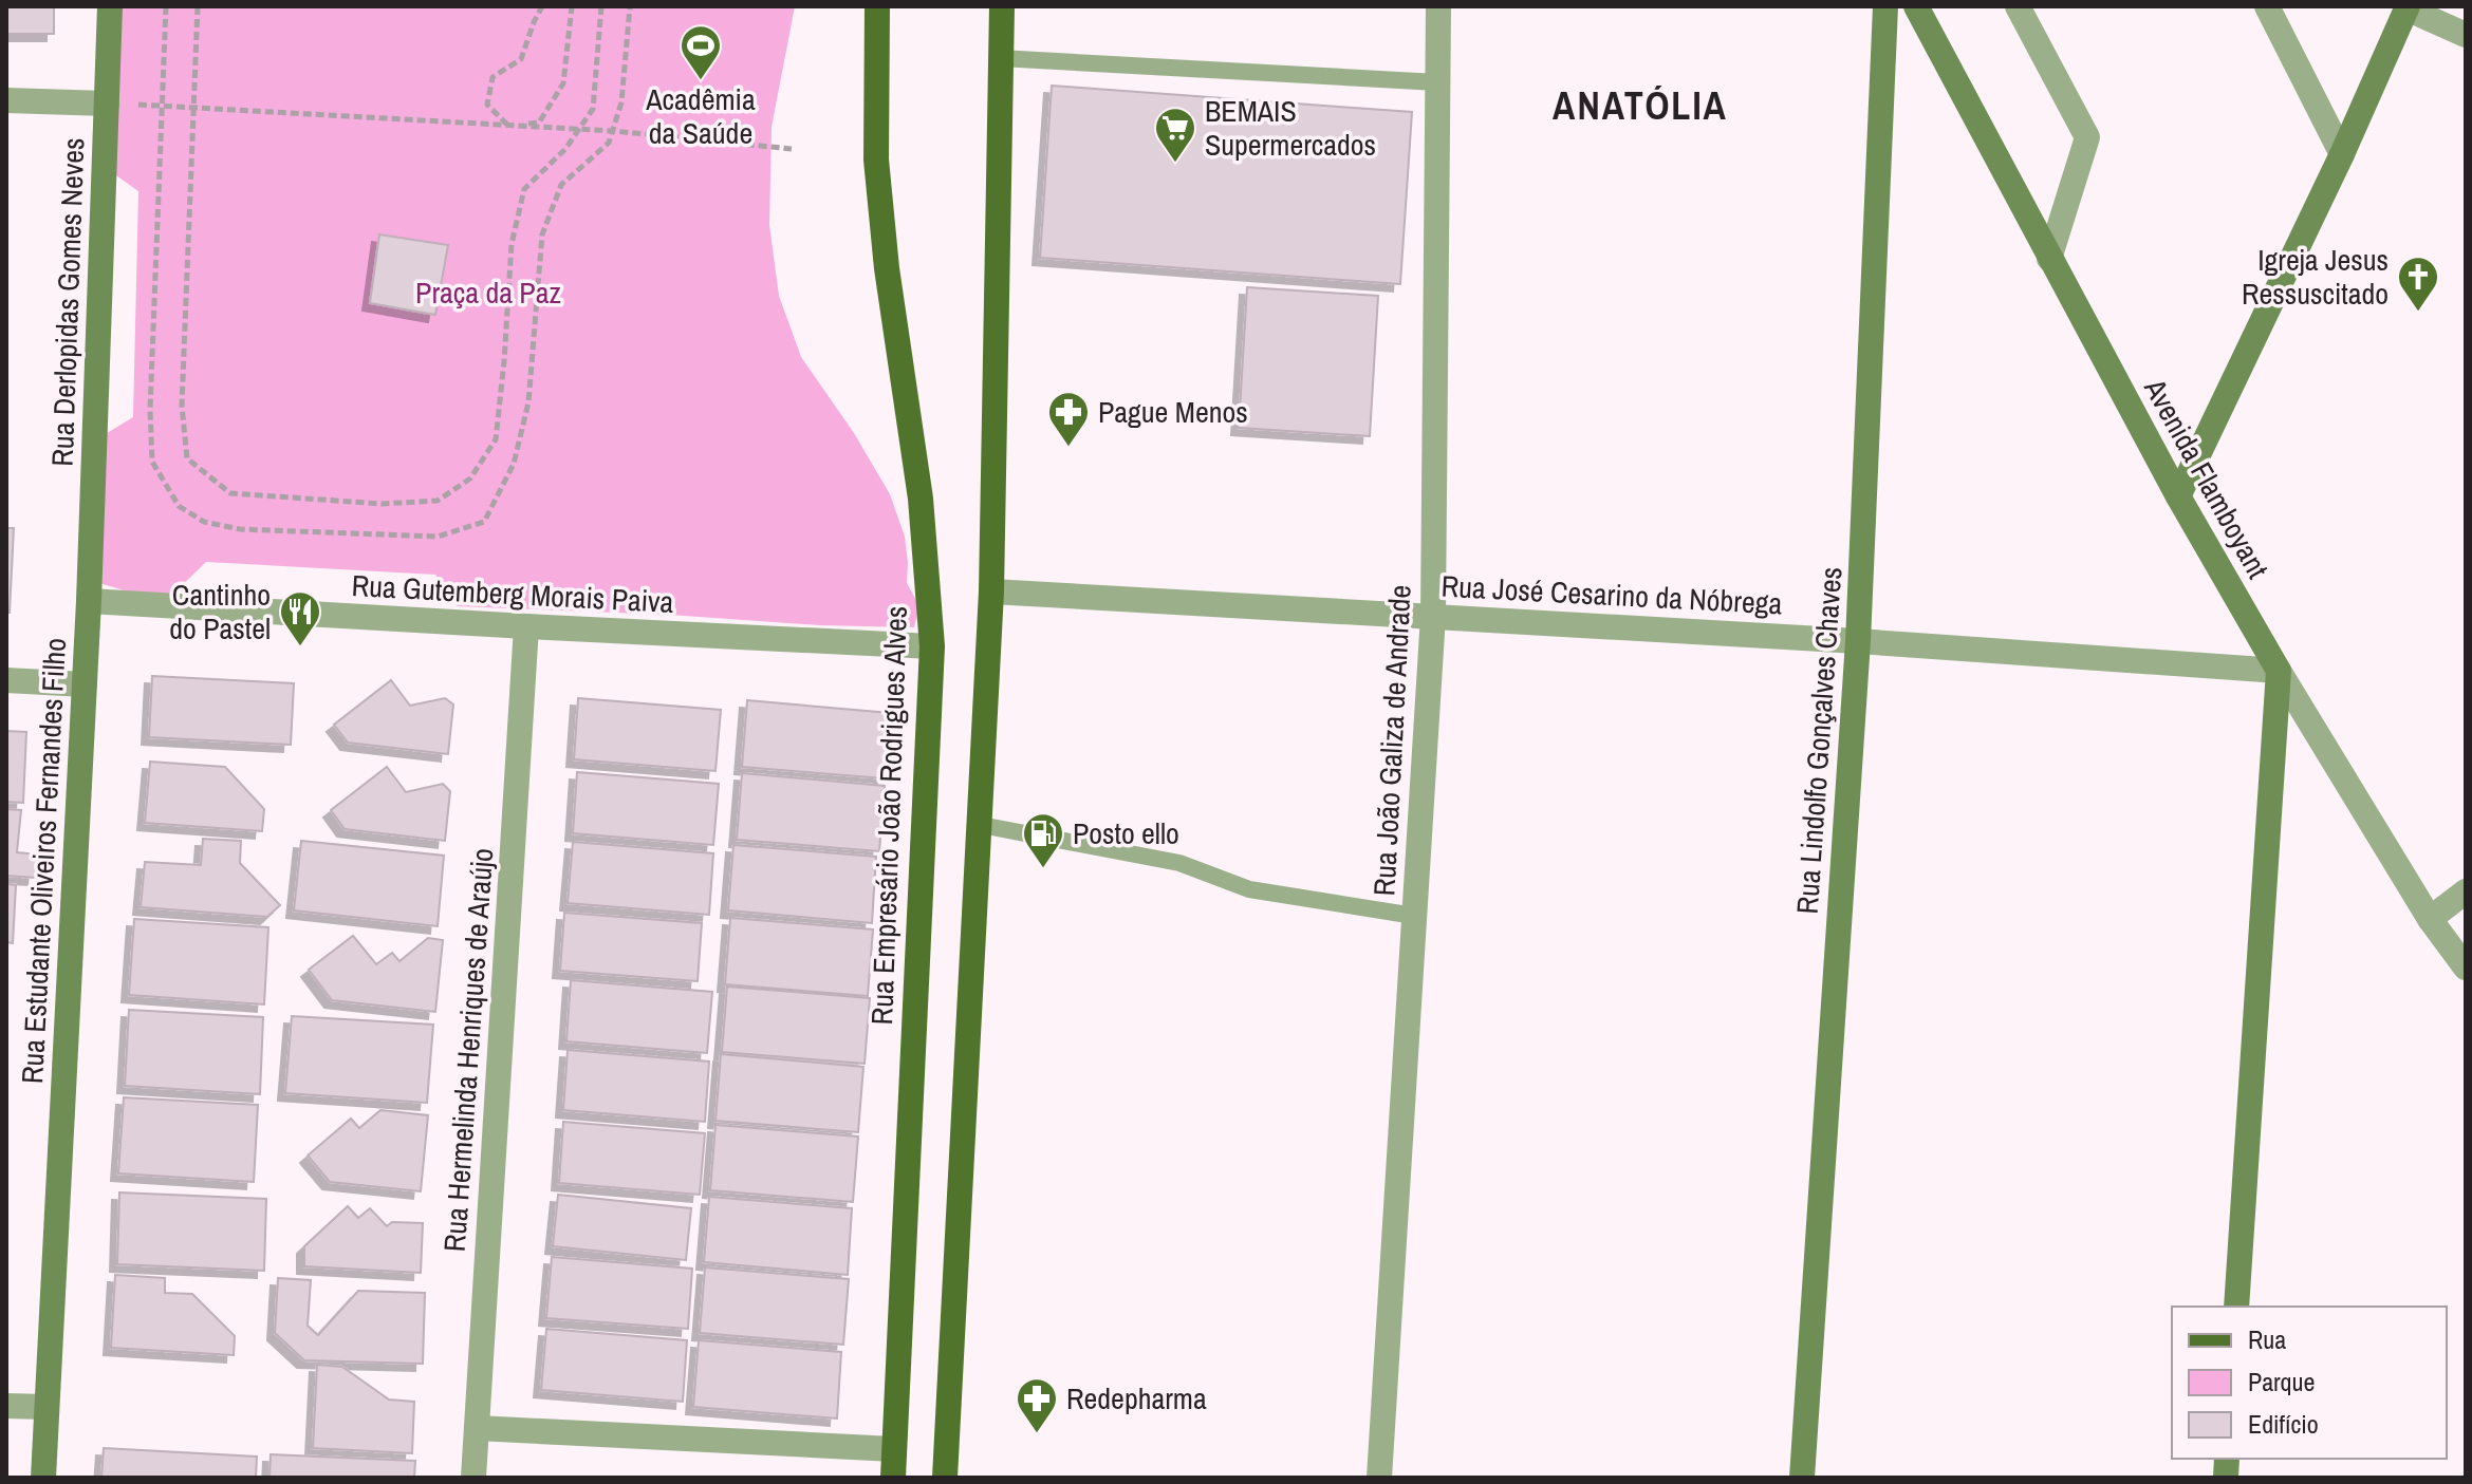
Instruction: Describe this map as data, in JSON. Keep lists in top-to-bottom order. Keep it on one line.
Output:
{"streets":{"main road":["Rua Empresário João Rodrigues Alves"],"street":["Rua Derlopidas Gomes Neves","Avenida Flamboyant","Rua Gutemberg Morais Paiva","Rua José Cesarino da Nóbrega","Rua João Galiza de Andrade","Rua Lindolfo Gonçalves Chaves","Rua Estudante Oliveiros Fernandes Filho","Rua Hermelinda Henriques de Araújo"]},"crossings":[["Rua Derlopidas Gomes Neves","Rua Gutemberg Morais Paiva"],["Rua Derlopidas Gomes Neves","Rua Estudante Oliveiros Fernandes Filho"],["Avenida Flamboyant","Rua José Cesarino da Nóbrega"],["Rua Gutemberg Morais Paiva","Rua Empresário João Rodrigues Alves"],["Rua Gutemberg Morais Paiva","Rua Estudante Oliveiros Fernandes Filho"],["Rua Gutemberg Morais Paiva","Rua Hermelinda Henriques de Araújo"],["Rua José Cesarino da Nóbrega","Rua João Galiza de Andrade"],["Rua José Cesarino da Nóbrega","Rua Lindolfo Gonçalves Chaves"]],"districts":["ANATÓLIA"],"parks":["Praça da Paz"],"places":{"sports":["Acadêmia da Saúde"],"supermarket":["BEMAIS Supermercados"],"church":["Igreja Jesus Ressuscitado"],"pharmacy":["Pague Menos","Redepharma"],"restaurant":["Cantinho do Pastel"],"fuel station":["Posto ello"]},"legend":["Rua","Parque","Edifício"]}
